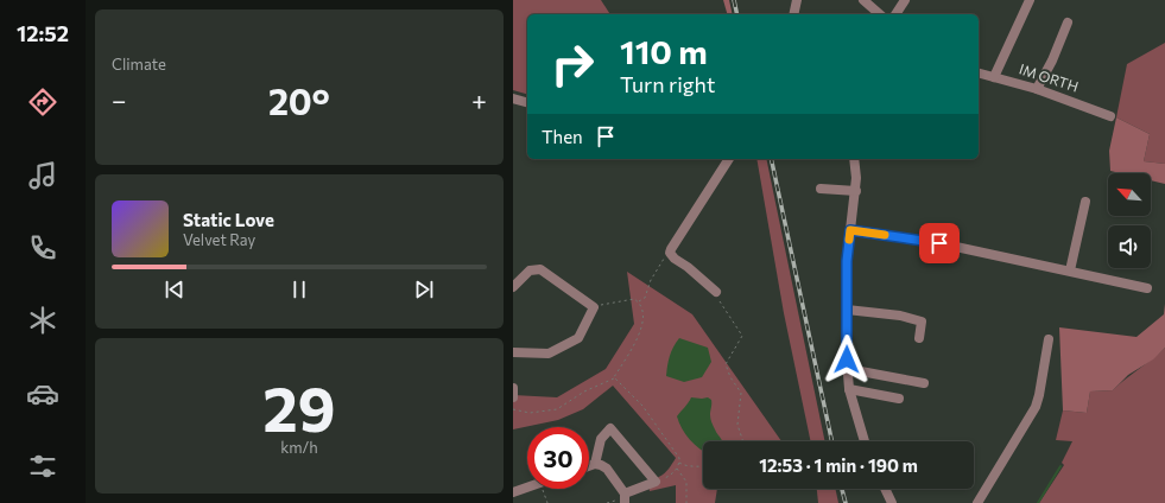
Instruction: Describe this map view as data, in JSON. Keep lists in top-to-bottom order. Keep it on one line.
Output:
{"streets":{"street":["IM ORTH"]},"north":"top left","page":{"tabs":"12:52","tile":["Climate",["29","km/h"]],"turn":["110 m","Turn right"],"heat":["−","20°","+"],"then":"Then","song":["Static Love","Velvet Ray"],"limit":"30","trip":"12:53 · 1 min · 190 m"}}
